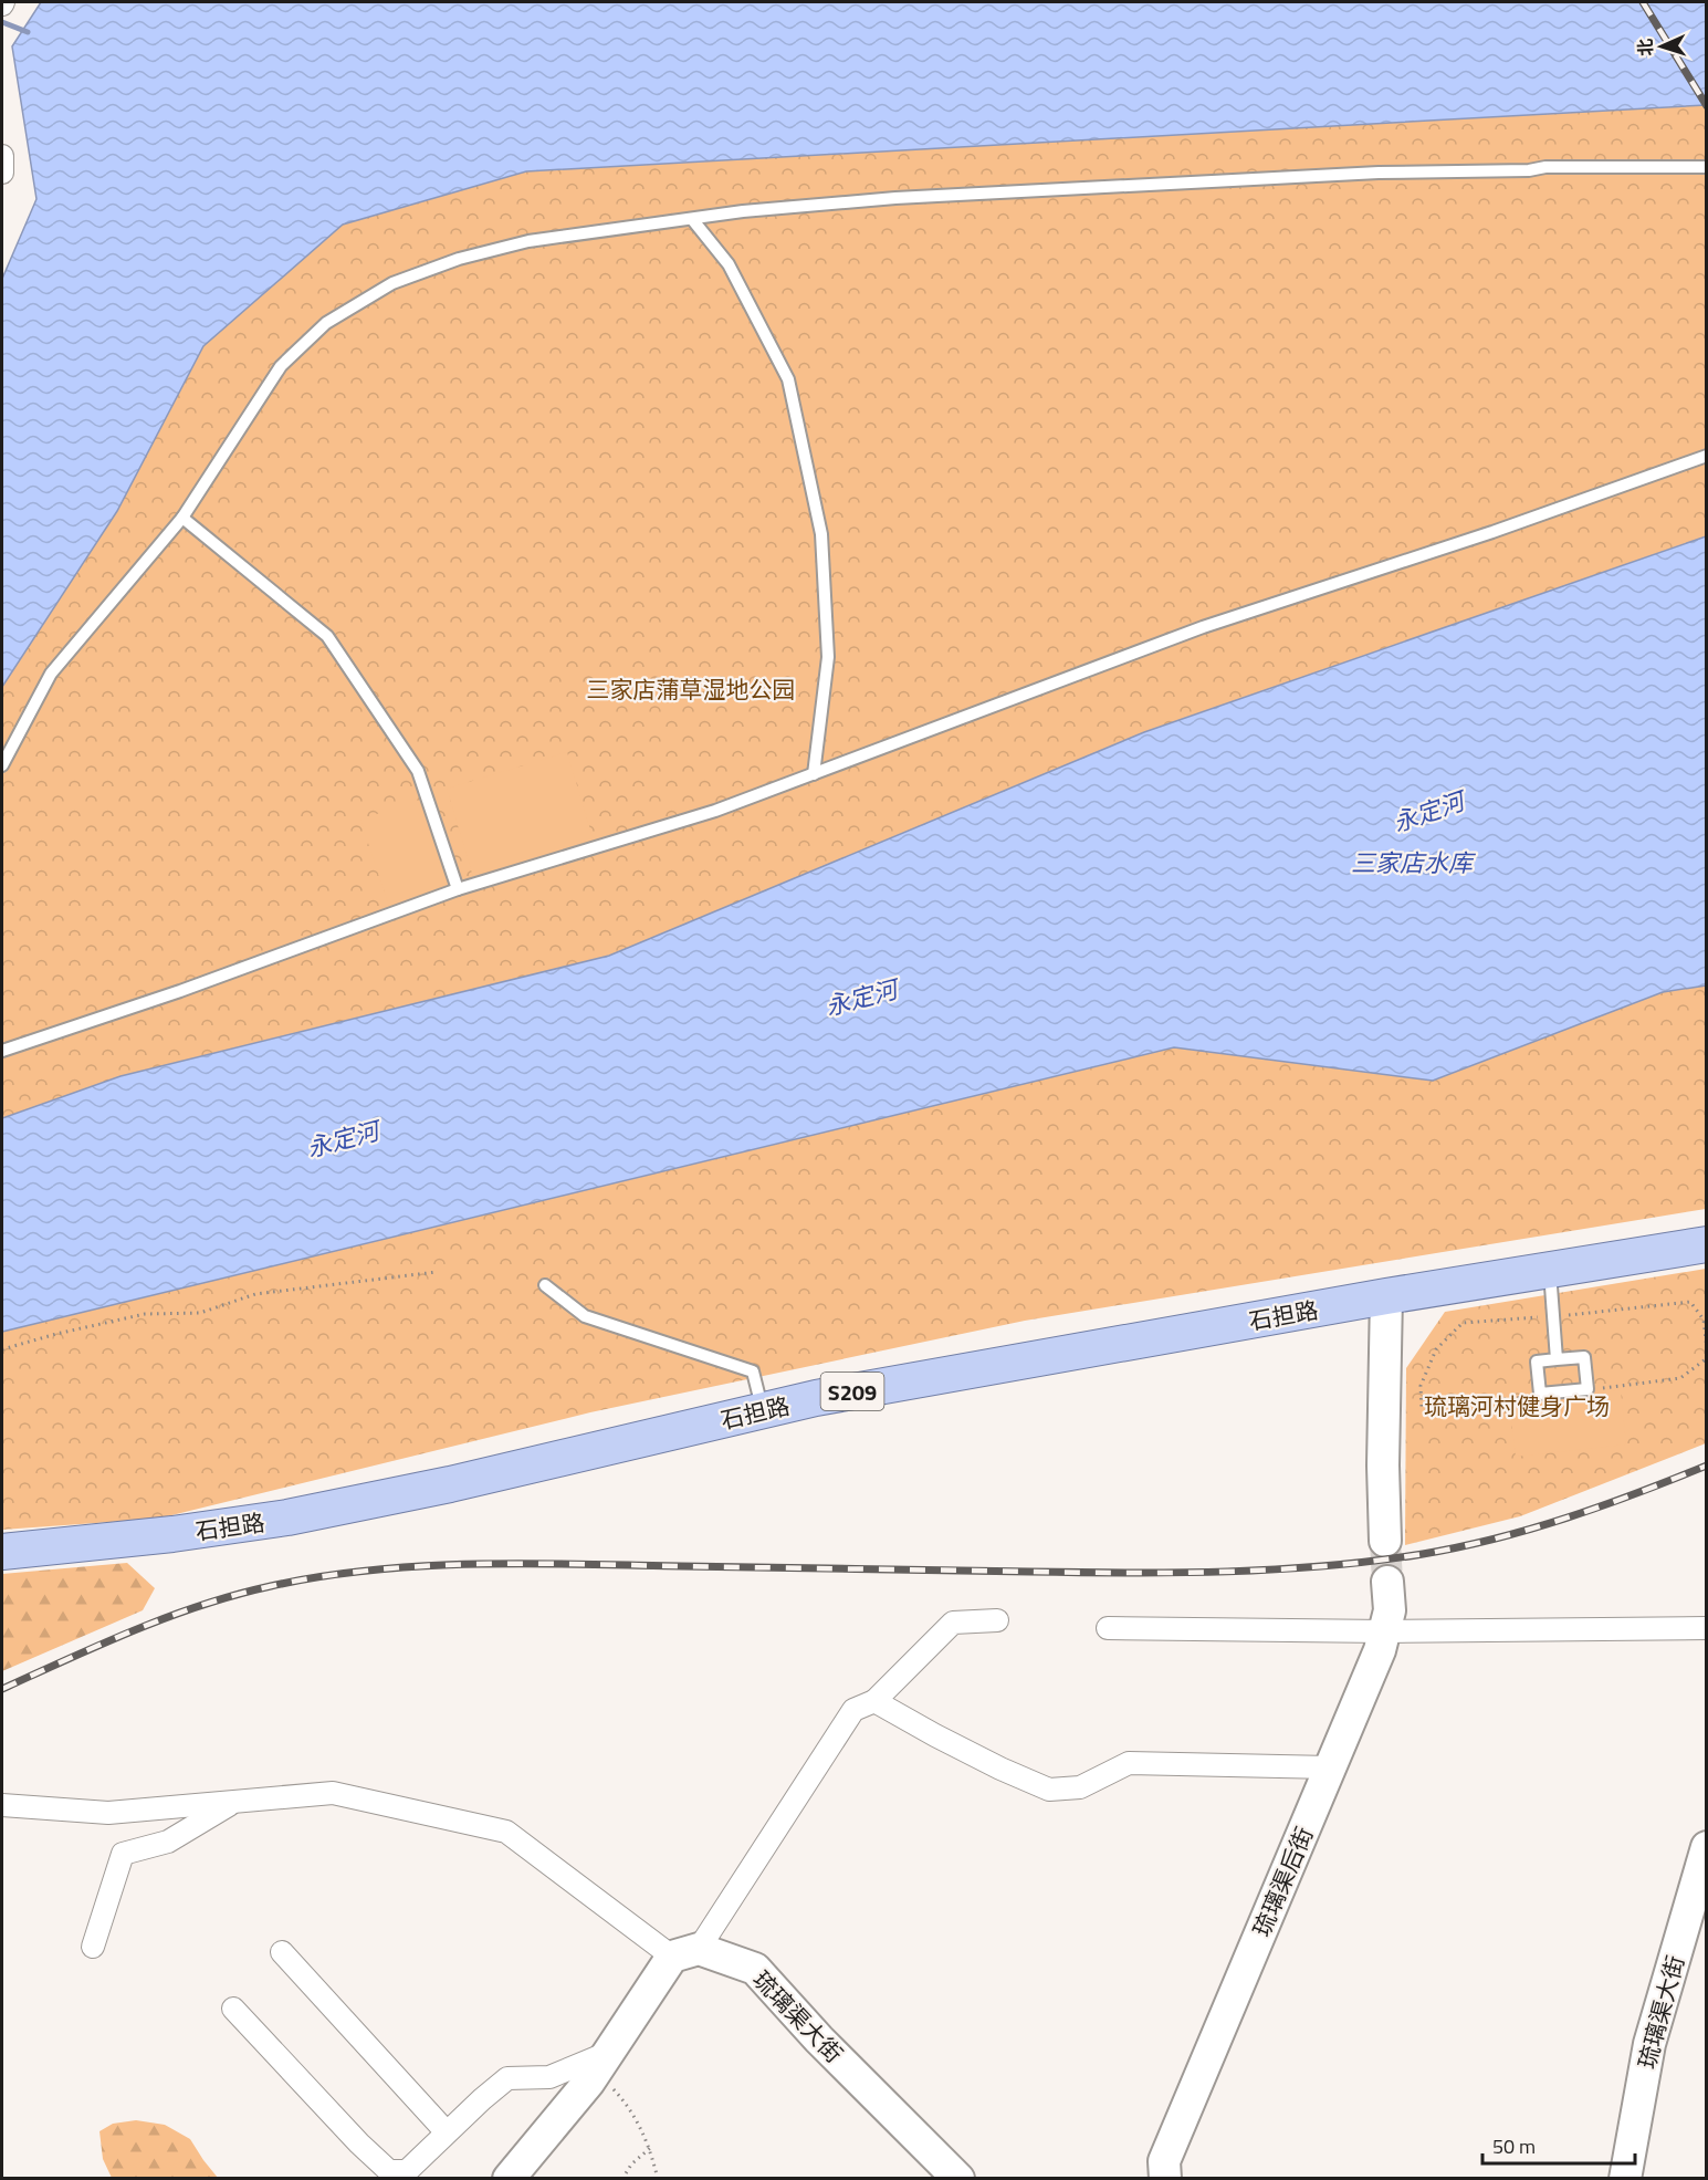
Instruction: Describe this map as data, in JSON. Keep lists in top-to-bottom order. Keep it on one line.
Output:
{"streets":{"main road":["石担路","S209"],"street":["琉璃渠后街","琉璃渠大街"]},"water":["永定河","三家店水库"],"parks":["三家店蒲草湿地公园","琉璃河村健身广场"],"scale_bar":"50 m","north":"left"}
